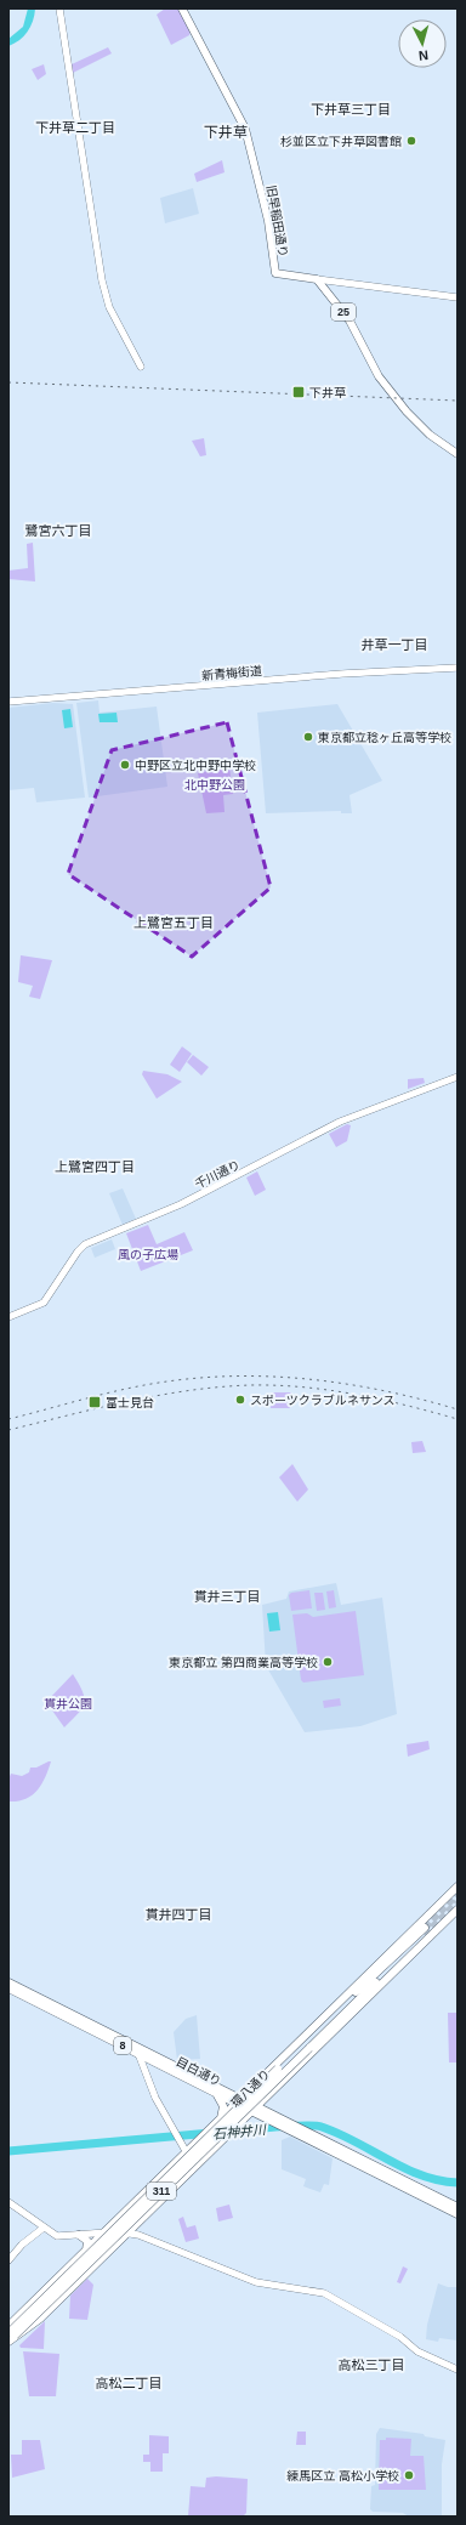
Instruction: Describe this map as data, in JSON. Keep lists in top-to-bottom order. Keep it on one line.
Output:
{"streets":{"main road":["旧早稲田通り","25","8","目白通り","環八通り","311"],"street":["新青梅街道","千川通り"]},"crossings":[["旧早稲田通り","25"],["目白通り","311"],["環八通り","311"]],"districts":["下井草三丁目","下井草二丁目","下井草","鷺宮六丁目","井草一丁目","上鷺宮五丁目","上鷺宮四丁目","貫井三丁目","貫井四丁目","高松三丁目","高松二丁目"],"water":["石神井川"],"parks":["北中野公園","風の子広場","貫井公園"],"places":{"other":["杉並区立下井草図書館","東京都立稔ヶ丘高等学校","中野区立北中野中学校","スポーツクラブルネサンス","東京都立 第四商業高等学校","練馬区立 高松小学校"],"transit":["下井草","富士見台"]},"north":"bottom"}
